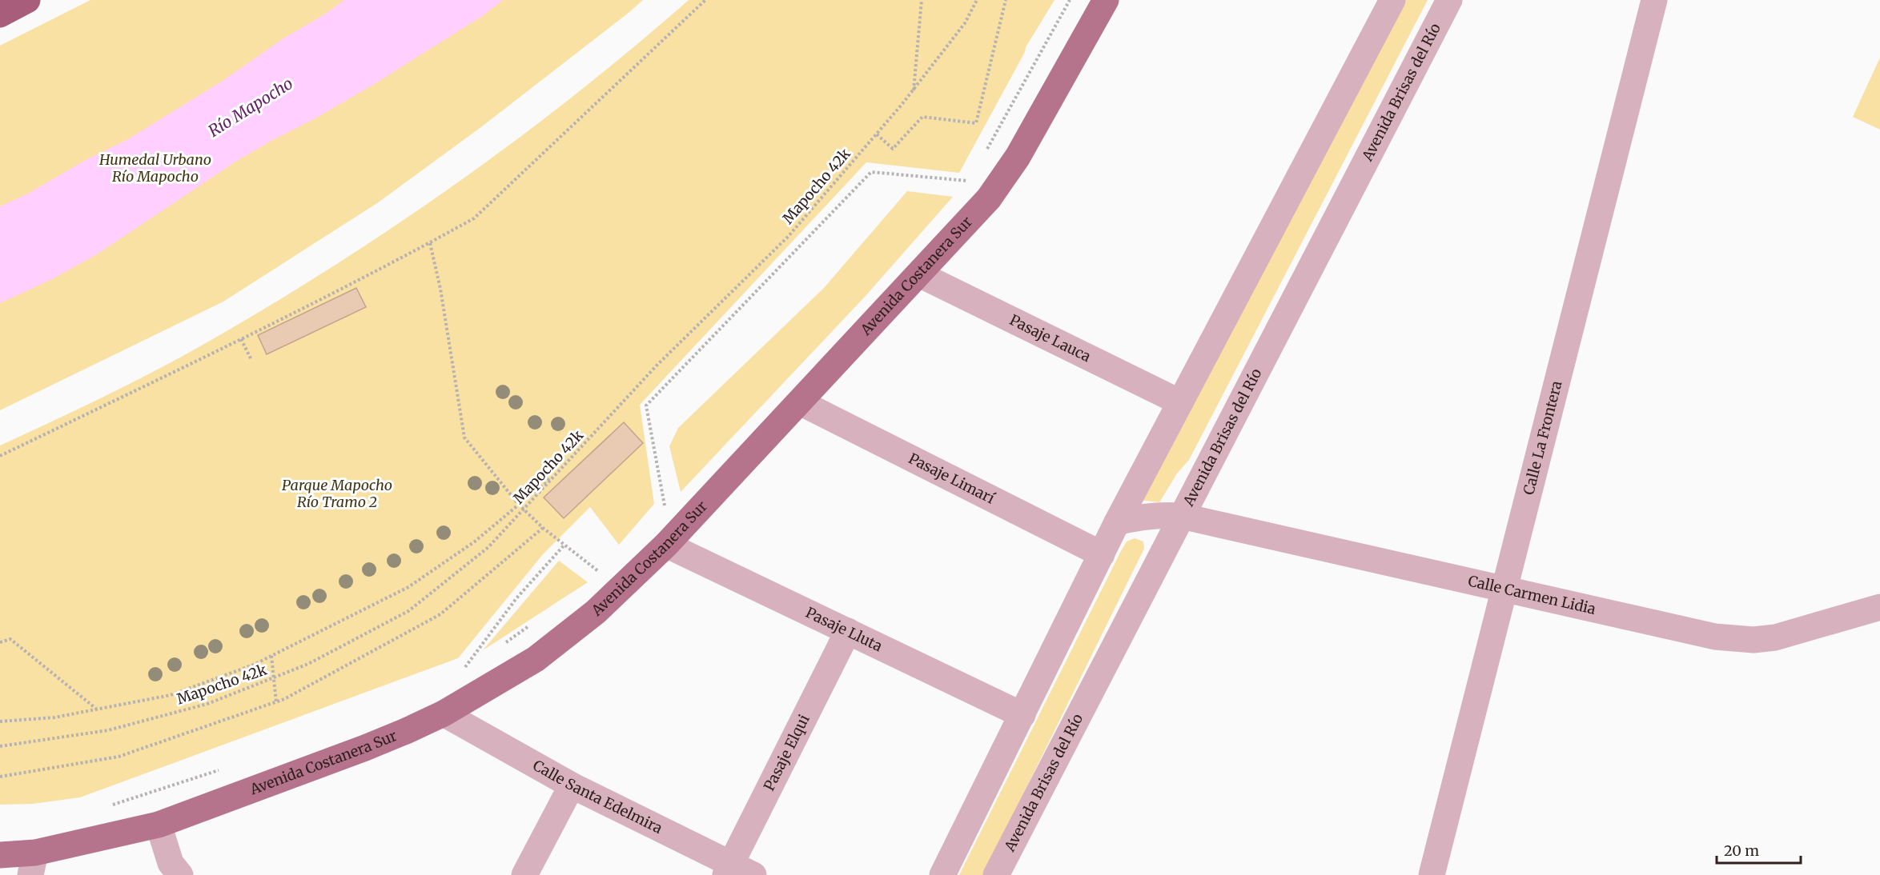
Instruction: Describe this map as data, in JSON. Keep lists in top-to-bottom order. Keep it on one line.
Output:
{"streets":{"main road":["Avenida Costanera Sur"],"street":["Avenida Brisas del Río","Pasaje Lauca","Calle La Frontera","Pasaje Limarí","Calle Carmen Lidia","Pasaje Lluta","Pasaje Elqui","Calle Santa Edelmira"],"path":["Mapocho 42k"]},"crossings":[["Avenida Brisas del Río","Calle Carmen Lidia"],["Avenida Costanera Sur","Pasaje Lauca"],["Avenida Costanera Sur","Pasaje Limarí"],["Avenida Costanera Sur","Pasaje Lluta"],["Avenida Costanera Sur","Calle Santa Edelmira"],["Calle La Frontera","Calle Carmen Lidia"],["Pasaje Lluta","Pasaje Elqui"],["Pasaje Elqui","Calle Santa Edelmira"]],"water":["Río Mapocho"],"parks":["Humedal Urbano Río Mapocho","Parque Mapocho Río Tramo 2"],"scale_bar":"20 m"}
